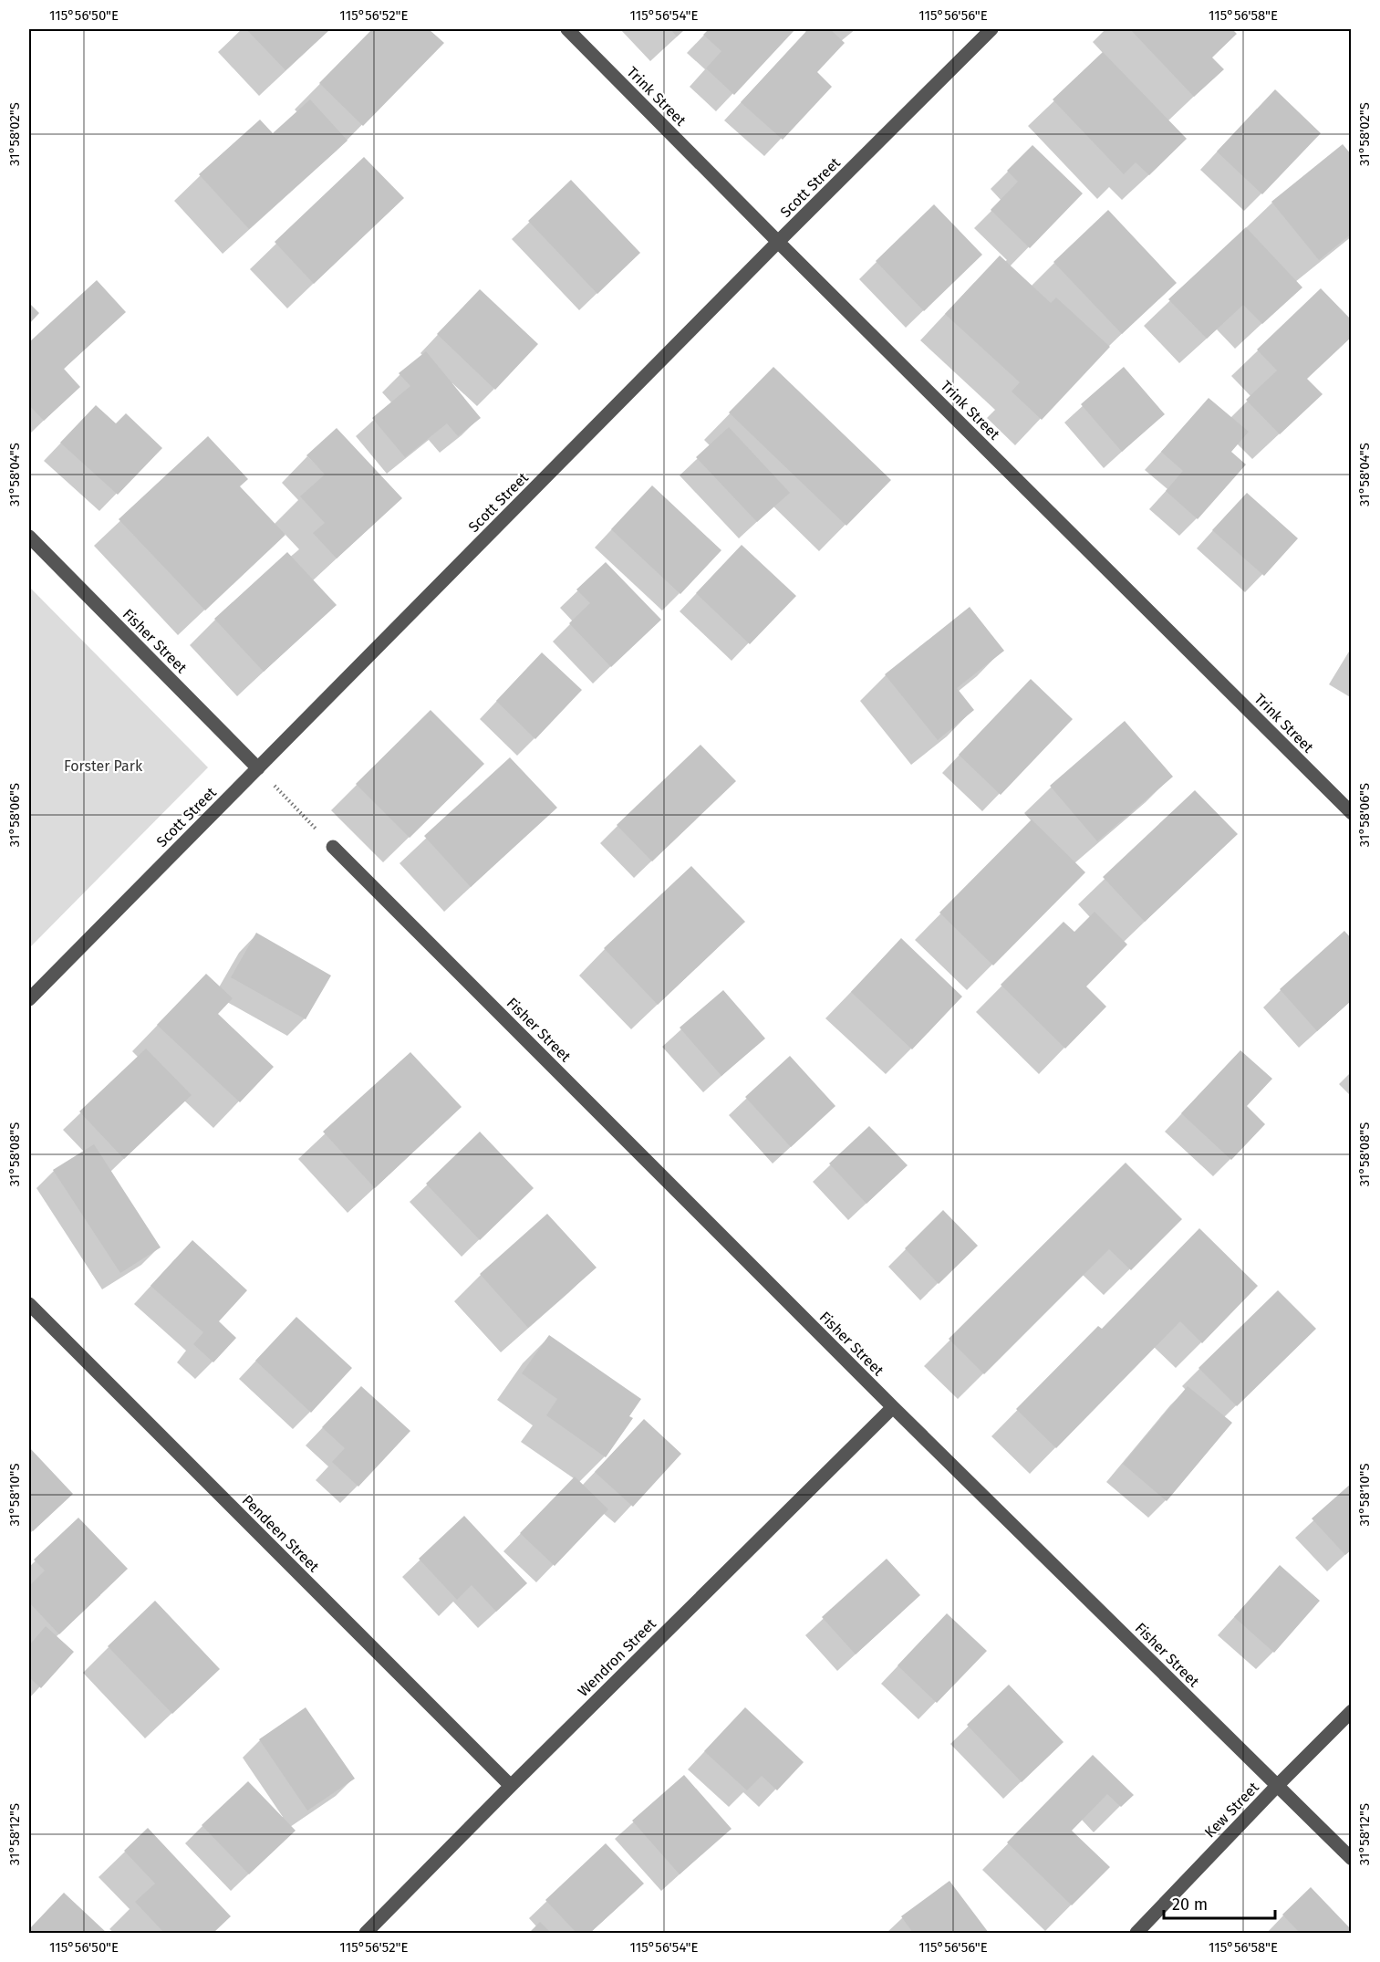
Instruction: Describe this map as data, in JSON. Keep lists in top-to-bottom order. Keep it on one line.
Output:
{"streets":{"street":["Trink Street","Scott Street","Fisher Street","Pendeen Street","Wendron Street","Kew Street"]},"crossings":[["Trink Street","Scott Street"],["Scott Street","Fisher Street"],["Fisher Street","Wendron Street"],["Fisher Street","Kew Street"],["Pendeen Street","Wendron Street"]],"parks":["Forster Park"],"scale_bar":"20 m","coordinates":["115°56'50\"E","115°56'52\"E","115°56'54\"E","115°56'56\"E","115°56'58\"E","31°58'02\"S","31°58'04\"S","31°58'06\"S","31°58'08\"S","31°58'10\"S","31°58'12\"S"]}
